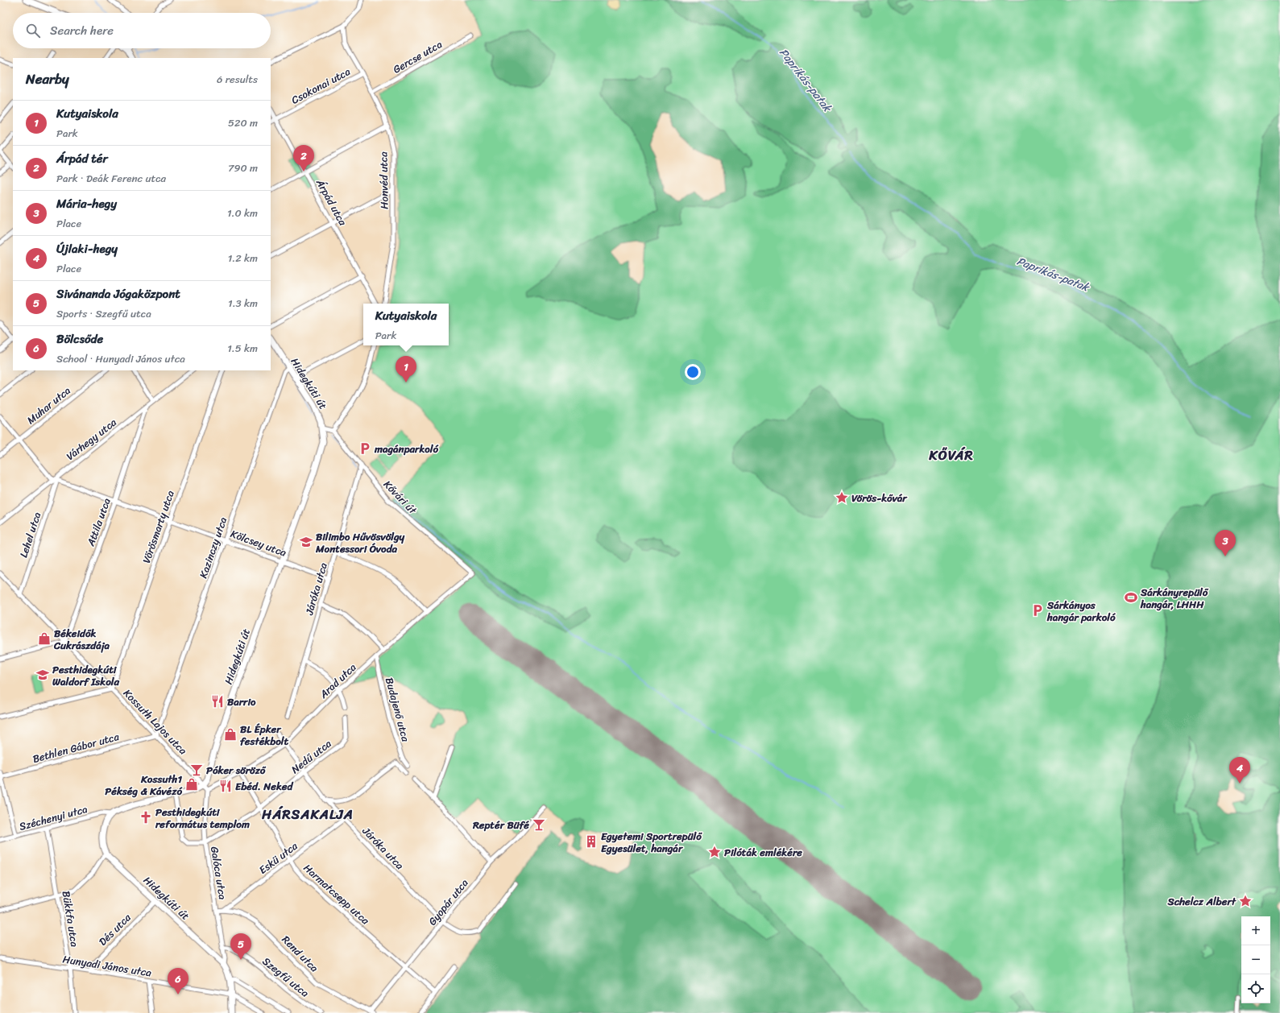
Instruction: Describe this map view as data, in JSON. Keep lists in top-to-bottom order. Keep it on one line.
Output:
{"streets":{"main road":["Hidegkúti út"],"street":["Gercse utca","Csokonai utca","Honvéd utca","Árpád utca","Muhar utca","Várhegy utca","Kővári út","Attila utca","Vörösmarty utca","Lehel utca","Kölcsey utca","Kazinczy utca","Járóka utca","Arad utca","Budajenő utca","Kossuth Lajos utca","Bethlen Gábor utca","Nedű utca","Széchenyi utca","Eskü utca","Galóca utca","Harmatcsepp utca","Gyopár utca","Bükkfa utca","Dés utca","Rend utca","Hunyadi János utca","Szegfű utca"]},"crossings":[["Gercse utca","Honvéd utca"],["Csokonai utca","Honvéd utca"],["Csokonai utca","Árpád utca"],["Hidegkúti út","Kölcsey utca"],["Hidegkúti út","Kazinczy utca"],["Hidegkúti út","Arad utca"],["Hidegkúti út","Kossuth Lajos utca"],["Hidegkúti út","Galóca utca"],["Hidegkúti út","Dés utca"],["Hidegkúti út","Hunyadi János utca"],["Várhegy utca","Attila utca"],["Várhegy utca","Lehel utca"],["Várhegy utca","Kölcsey utca"],["Kővári út","Járóka utca"],["Kővári út","Arad utca"],["Attila utca","Kölcsey utca"],["Attila utca","Kossuth Lajos utca"],["Vörösmarty utca","Kölcsey utca"],["Vörösmarty utca","Kossuth Lajos utca"],["Lehel utca","Kölcsey utca"],["Lehel utca","Kossuth Lajos utca"],["Kölcsey utca","Kazinczy utca"],["Kölcsey utca","Járóka utca"],["Kazinczy utca","Kossuth Lajos utca"],["Kazinczy utca","Bethlen Gábor utca"],["Járóka utca","Arad utca"],["Járóka utca","Nedű utca"],["Járóka utca","Eskü utca"],["Járóka utca","Gyopár utca"],["Arad utca","Budajenő utca"],["Arad utca","Kossuth Lajos utca"],["Arad utca","Galóca utca"],["Arad utca","Harmatcsepp utca"],["Kossuth Lajos utca","Bethlen Gábor utca"],["Kossuth Lajos utca","Galóca utca"],["Nedű utca","Galóca utca"],["Nedű utca","Harmatcsepp utca"],["Széchenyi utca","Bükkfa utca"],["Eskü utca","Harmatcsepp utca"],["Eskü utca","Rend utca"],["Galóca utca","Rend utca"],["Galóca utca","Szegfű utca"],["Harmatcsepp utca","Gyopár utca"],["Gyopár utca","Rend utca"],["Bükkfa utca","Hunyadi János utca"],["Dés utca","Hunyadi János utca"]],"districts":["KŐVÁR","HÁRSAKALJA"],"water":["Paprikás-patak"],"places":{"parking":["magánparkoló","Sárkányos hangár parkoló"],"place":["Vörös-kővár","Pilóták emlékére","Schelcz Albert"],"school or university":["Bilimbo Hűvösvölgy Montessori Óvoda","Pesthidegkúti Waldorf Iskola"],"sports":["Sárkányrepülő hangár, LHHH"],"shop":["Békeidők Cukrászdája","BL Épker festékbolt","Kossuth1 Pékség & Kávézó"],"restaurant":["Barrio","Ebéd. Neked"],"bar":["Póker söröző","Reptér Büfé"],"church":["Pesthidegkúti református templom"],"building":["Egyetemi Sportrepülő Egyesület, hangár"]},"page":{"search":"Search here","heading":["Nearby","6 results"],"list":[{"mark":"1","name":"Kutyaiskola","note":"Park","value":"520 m"},{"mark":"2","name":"Árpád tér","note":"Park · Deák Ferenc utca","value":"790 m"},{"mark":"3","name":"Mária-hegy","note":"Place","value":"1.0 km"},{"mark":"4","name":"Újlaki-hegy","note":"Place","value":"1.2 km"},{"mark":"5","name":"Sivánanda Jógaközpont","note":"Sports · Szegfű utca","value":"1.3 km"},{"mark":"6","name":"Bölcsőde","note":"School · Hunyadi János utca","value":"1.5 km"}],"pins":["2","1","3","4","5","6"],"popup":["Kutyaiskola","Park"],"map_buttons":["+","−"]}}
